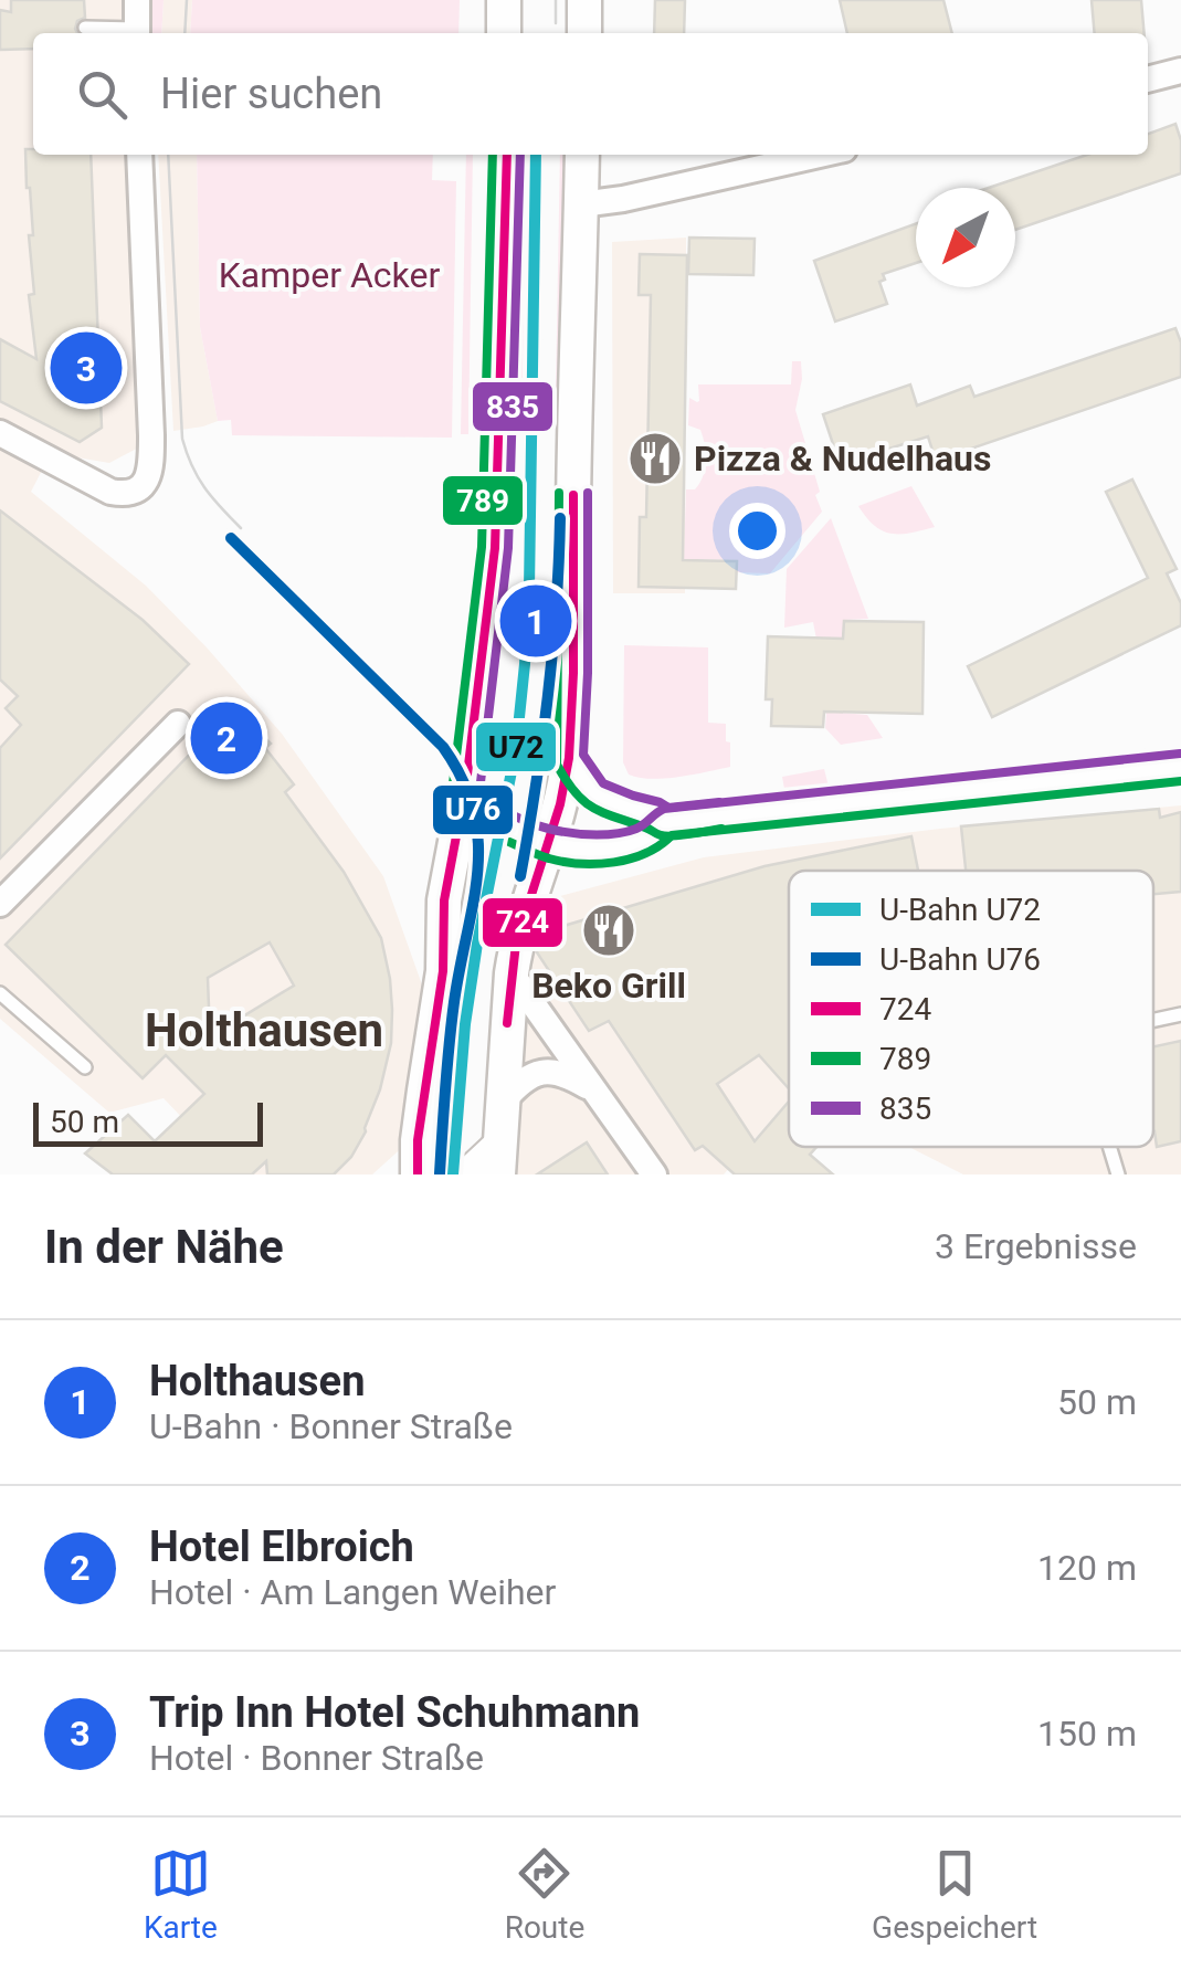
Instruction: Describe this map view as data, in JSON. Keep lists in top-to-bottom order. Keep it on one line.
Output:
{"districts":["Holthausen"],"parks":["Kamper Acker"],"places":{"restaurant":["Pizza & Nudelhaus","Beko Grill"]},"lines":["metro line U72","transit line 724","transit line 789","transit line 835","metro line U76"],"legend":["U-Bahn U72","U-Bahn U76","724","789","835"],"scale_bar":"50 m","north":"bottom left","page":{"search":"Hier suchen","pins":["3","1","2"],"scale":"50 m","heading":["In der Nähe","3 Ergebnisse"],"list":[{"mark":"1","name":"Holthausen","note":"U-Bahn · Bonner Straße","value":"50 m"},{"mark":"2","name":"Hotel Elbroich","note":"Hotel · Am Langen Weiher","value":"120 m"},{"mark":"3","name":"Trip Inn Hotel Schuhmann","note":"Hotel · Bonner Straße","value":"150 m"}],"nav":["Karte","Route","Gespeichert"]}}
